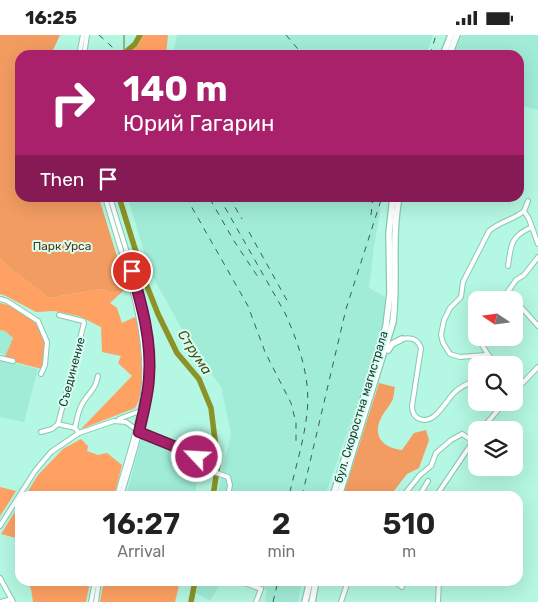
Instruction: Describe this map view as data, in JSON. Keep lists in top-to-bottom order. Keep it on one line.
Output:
{"streets":{"highway":["бул. Скоростна магистрала"],"street":["Съединение"]},"water":["Струма"],"parks":["Парк Урса"],"north":"left","page":{"status":"16:25","turn":["140 m","Юрий Гагарин"],"then":"Then","eta":["16:27","Arrival","2","min","510","m"]}}
